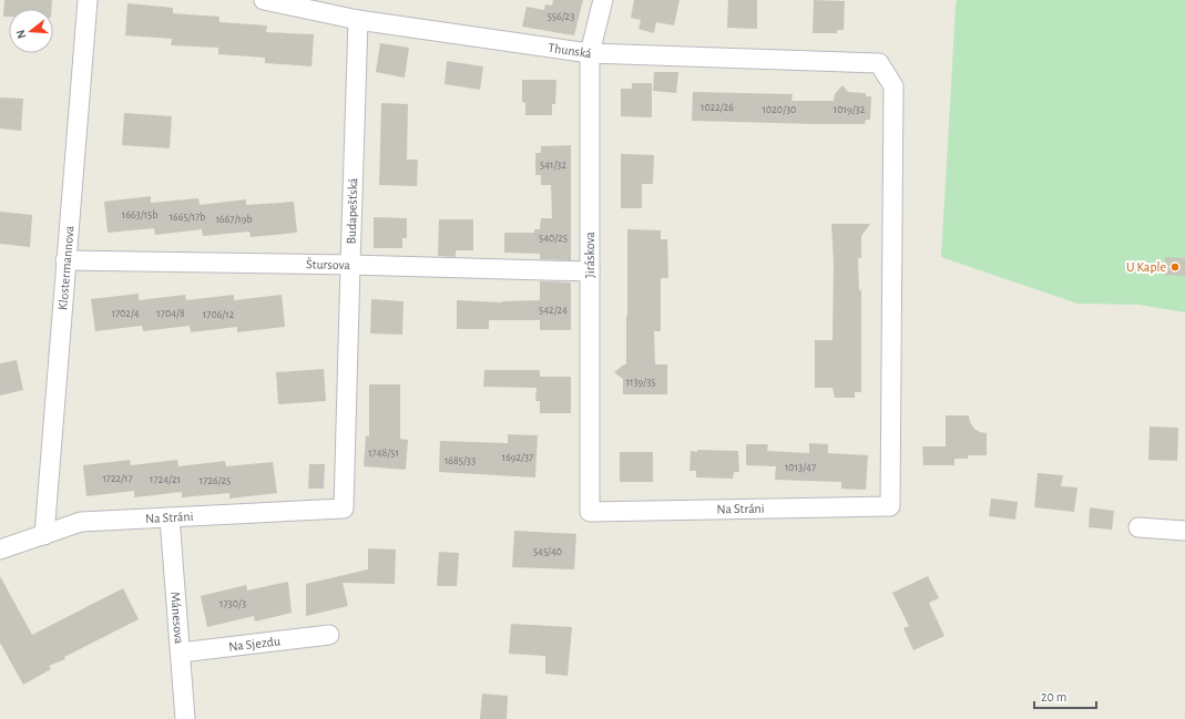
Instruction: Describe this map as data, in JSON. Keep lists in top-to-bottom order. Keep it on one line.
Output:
{"streets":{"street":["Thunská","Budapešťská","Jiráskova","Štursova","Klostermannova","Na Stráni","Mánesova","Na Sjezdu"]},"crossings":[["Thunská","Budapešťská"],["Thunská","Jiráskova"],["Thunská","Na Stráni"],["Budapešťská","Štursova"],["Budapešťská","Na Stráni"],["Jiráskova","Štursova"],["Jiráskova","Na Stráni"],["Štursova","Klostermannova"],["Klostermannova","Na Stráni"],["Na Stráni","Mánesova"],["Mánesova","Na Sjezdu"]],"places":["U Kaple"],"house_numbers":["556/23","1022/26","1020/30","1019/32","541/32","1663/15b","1665/17b","1667/19b","540/25","542/24","1702/4","1704/8","1706/12","1139/35","1748/51","1692/37","1685/33","1013/47","1722/17","1724/21","1726/25","545/40","1730/3"],"scale_bar":"20 m","north":"left"}
